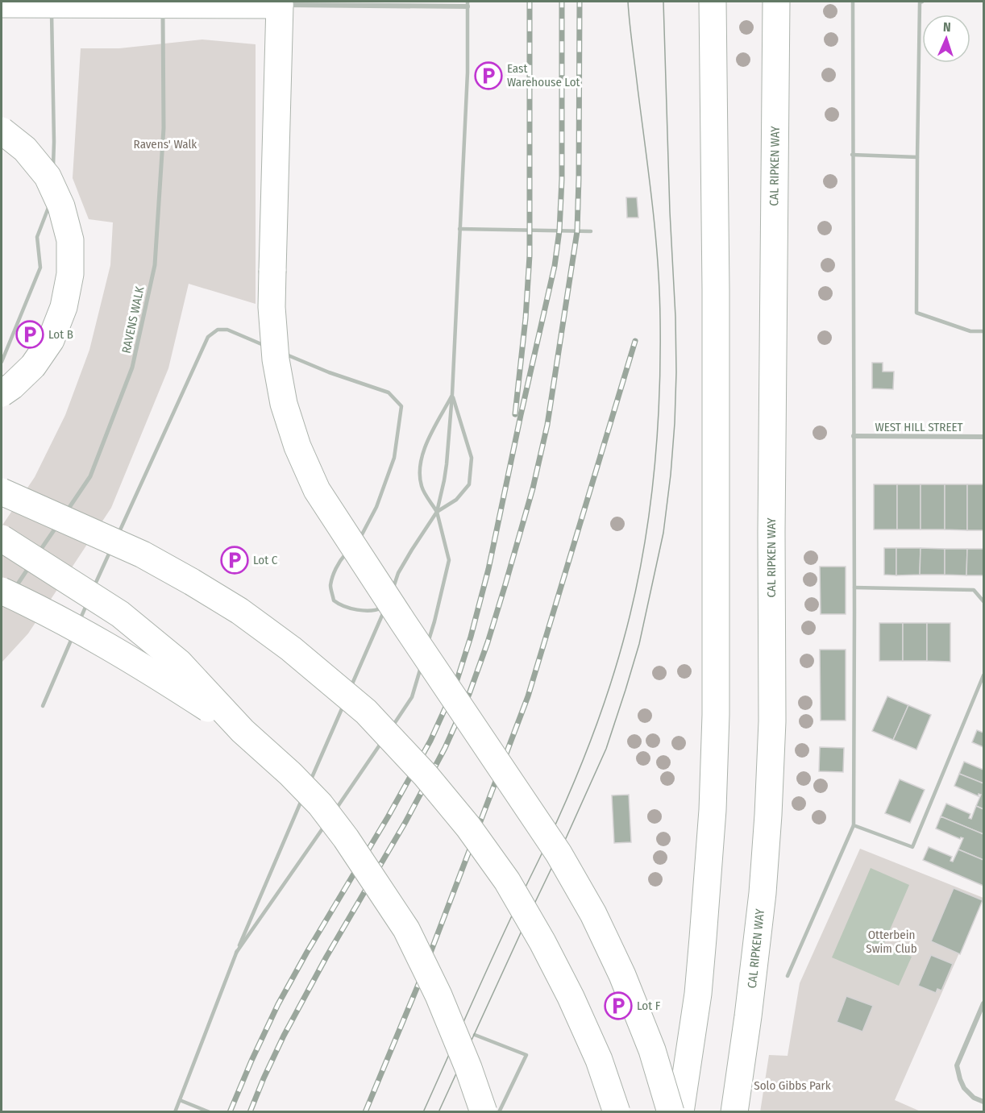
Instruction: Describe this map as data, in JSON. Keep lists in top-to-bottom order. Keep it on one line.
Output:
{"streets":{"main road":["CAL RIPKEN WAY"],"street":["RAVENS WALK","WEST HILL STREET"]},"parks":["Ravens' Walk","Otterbein Swim Club","Solo Gibbs Park"],"places":{"parking":["East Warehouse Lot","Lot B","Lot C","Lot F"]},"north":"top"}
